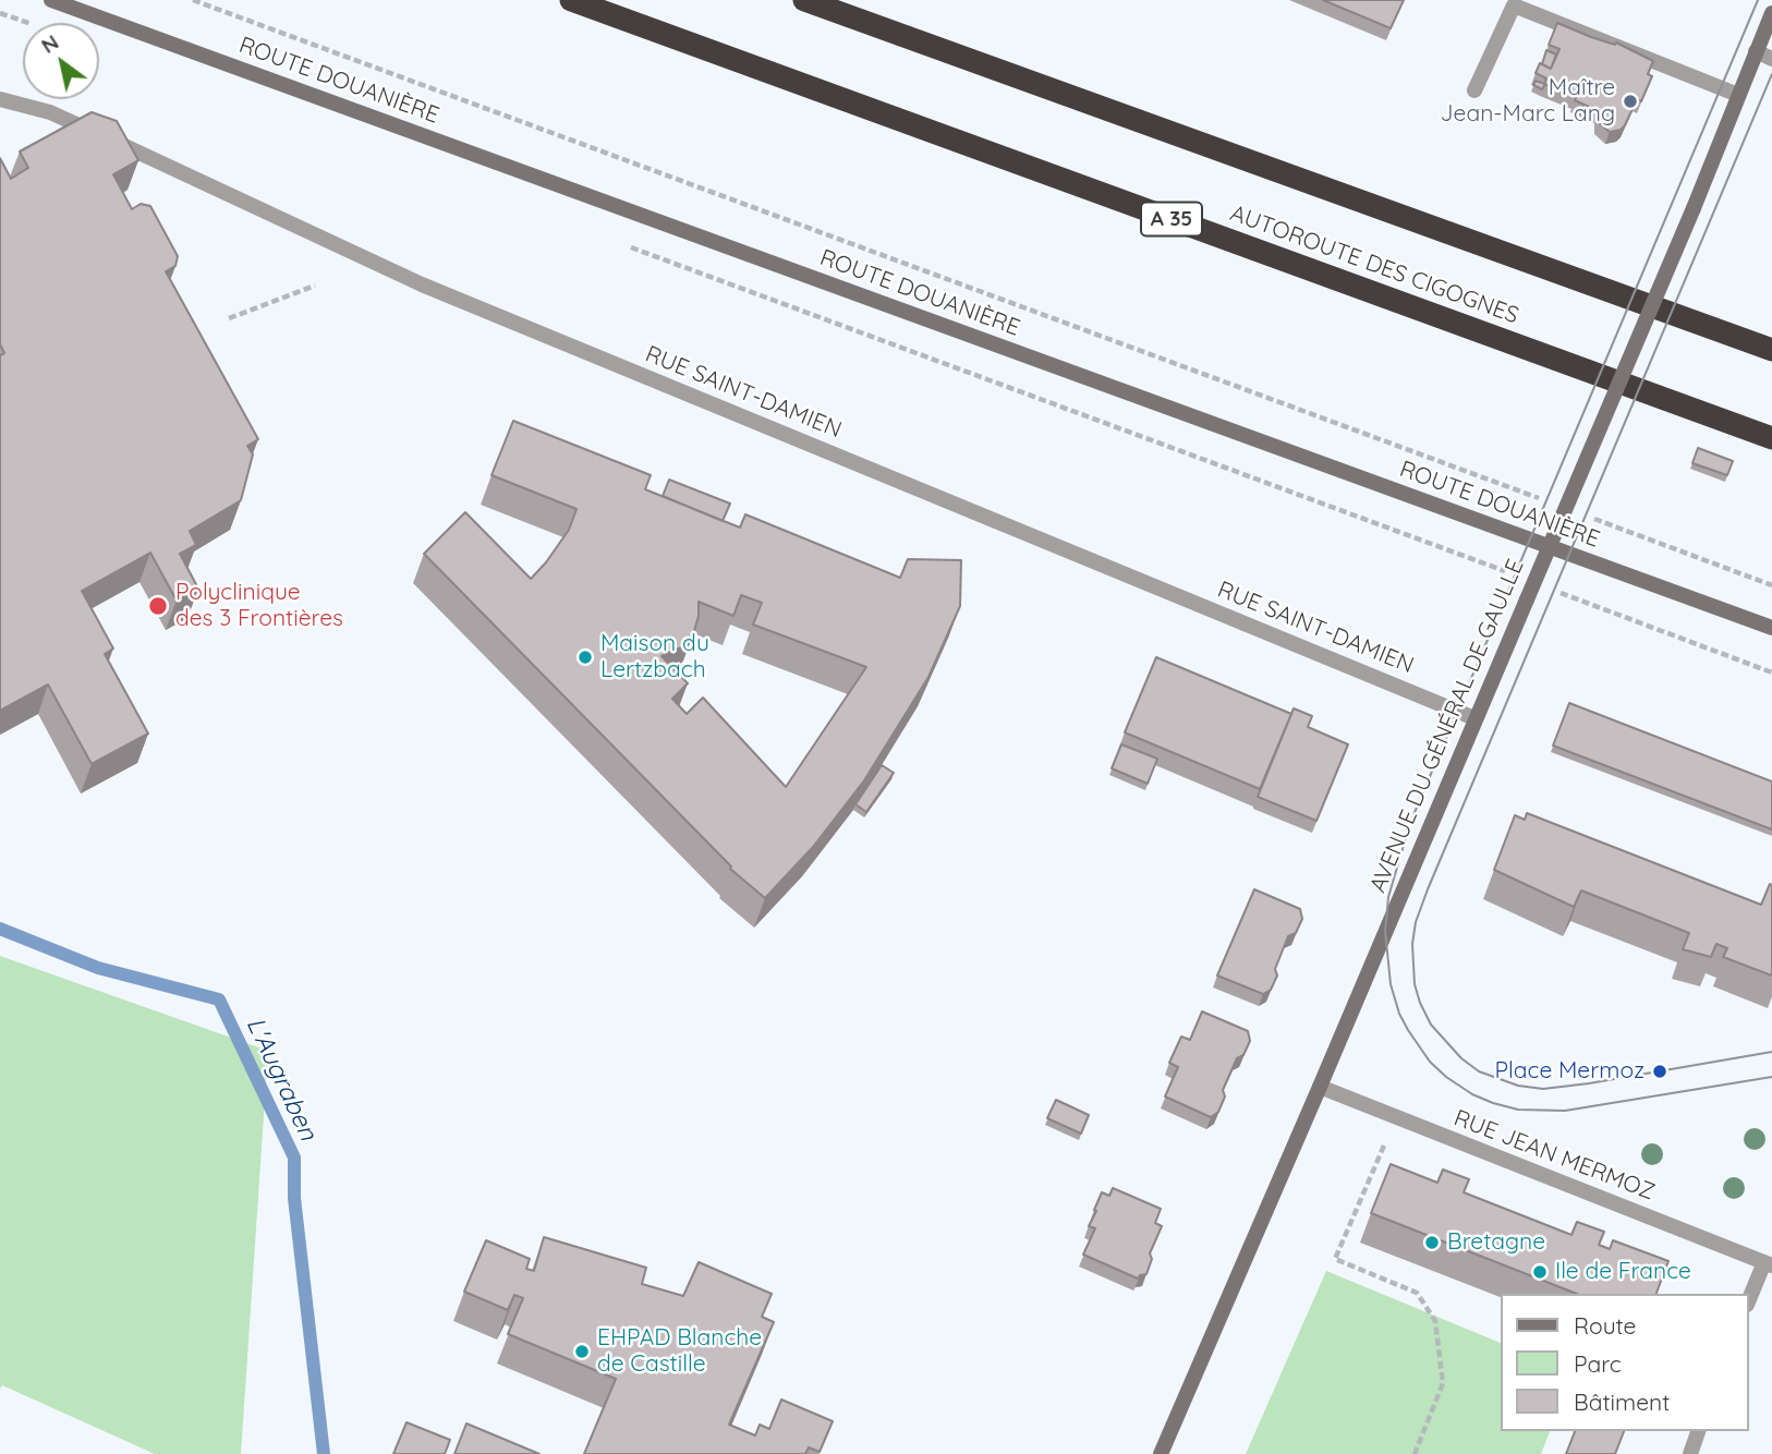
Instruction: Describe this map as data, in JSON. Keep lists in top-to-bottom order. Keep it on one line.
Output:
{"streets":{"highway":["A 35","AUTOROUTE DES CIGOGNES"],"main road":["ROUTE DOUANIÈRE","AVENUE DU GÉNÉRAL DE GAULLE"],"street":["RUE SAINT-DAMIEN","RUE JEAN MERMOZ"]},"crossings":[["RUE SAINT-DAMIEN","AVENUE DU GÉNÉRAL DE GAULLE"],["AVENUE DU GÉNÉRAL DE GAULLE","RUE JEAN MERMOZ"]],"water":["L'Augraben"],"places":["Maître Jean-Marc Lang","Polyclinique des 3 Frontières","Maison du Lertzbach","Place Mermoz","Bretagne","Ile de France","EHPAD Blanche de Castille"],"legend":["Route","Parc","Bâtiment"],"north":"top left"}
